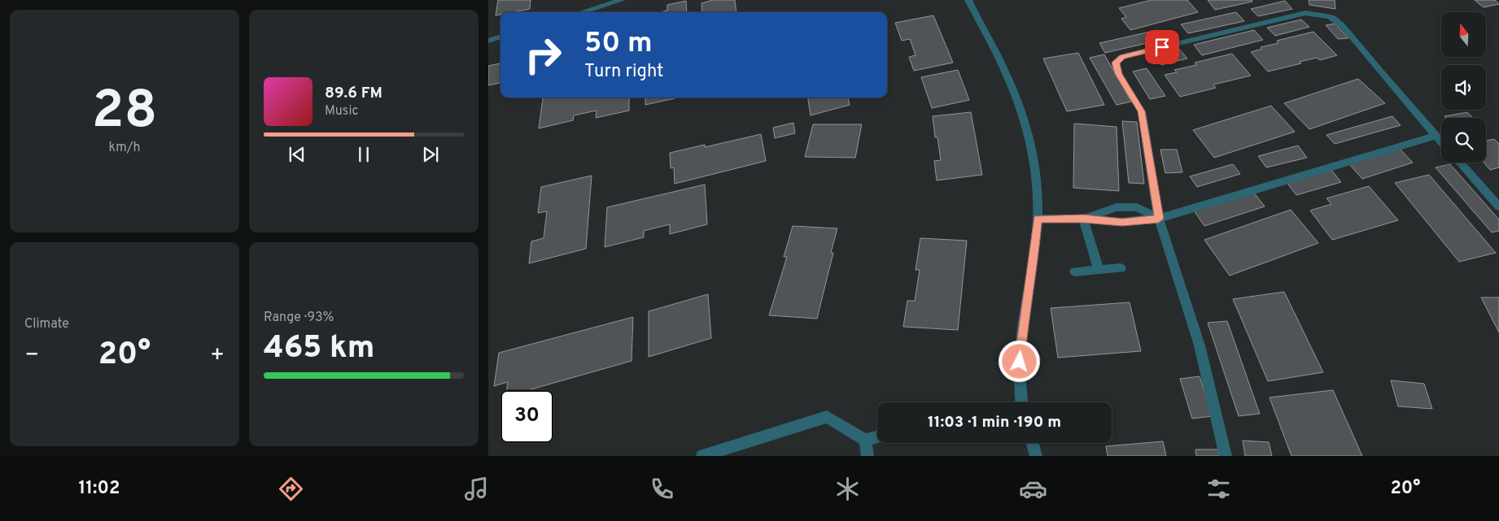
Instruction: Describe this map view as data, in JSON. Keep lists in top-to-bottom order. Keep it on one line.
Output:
{"north":"top","page":{"tile":[["28","km/h"],"Climate",["Range · 93%","465 km"]],"turn":["50 m","Turn right"],"song":["89.6 FM","Music"],"heat":["−","20°","+"],"limit":"30","trip":"11:03 · 1 min · 190 m","tabs":["11:02","20°"]}}
